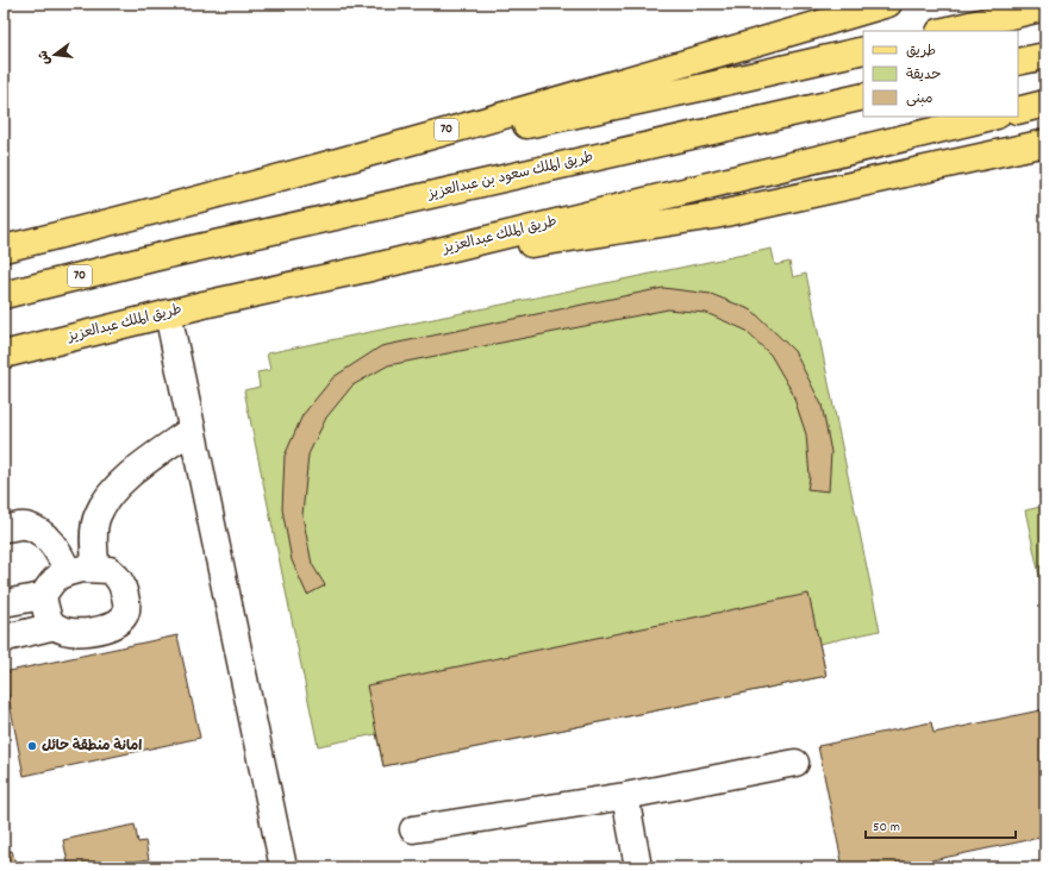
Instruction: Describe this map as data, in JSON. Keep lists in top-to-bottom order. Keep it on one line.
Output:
{"streets":{"main road":["70","طريق الملك سعود بن عبدالعزيز","طريق الملك عبدالعزيز"]},"places":["امانة منطقة حائل"],"legend":["طريق","حديقة","مبنى"],"scale_bar":"50 m","north":"left"}
